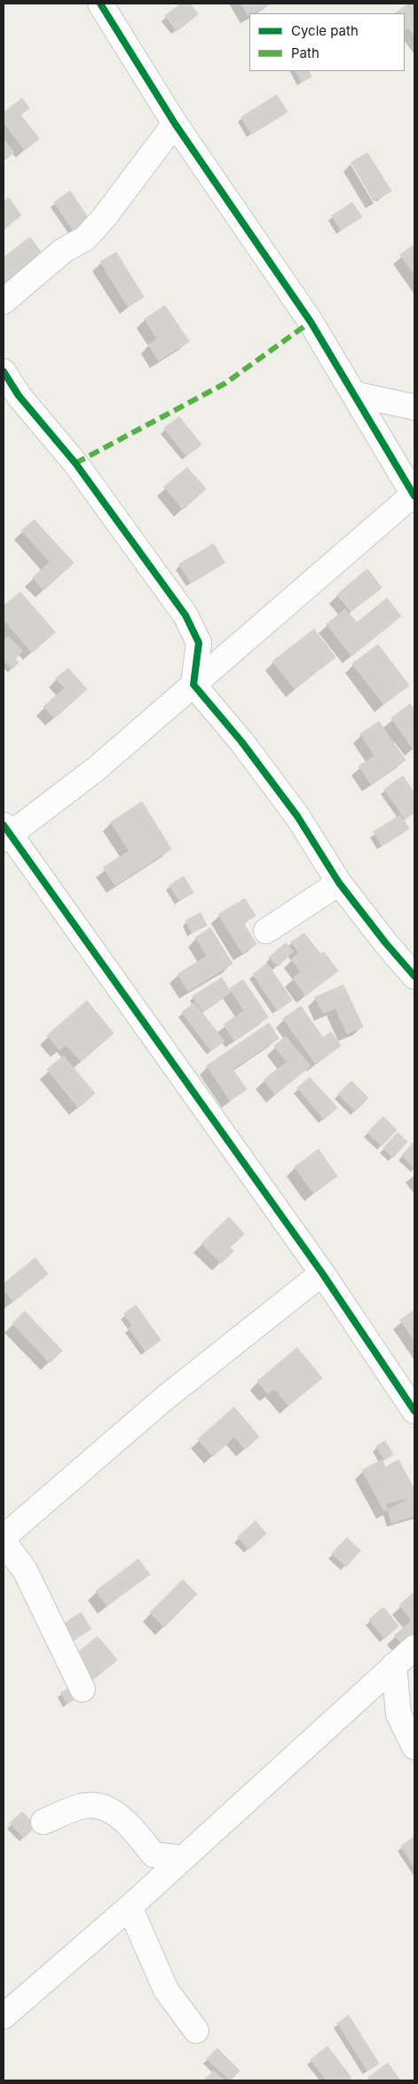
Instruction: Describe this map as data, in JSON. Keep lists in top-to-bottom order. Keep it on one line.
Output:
{"legend":["Cycle path","Path"]}
